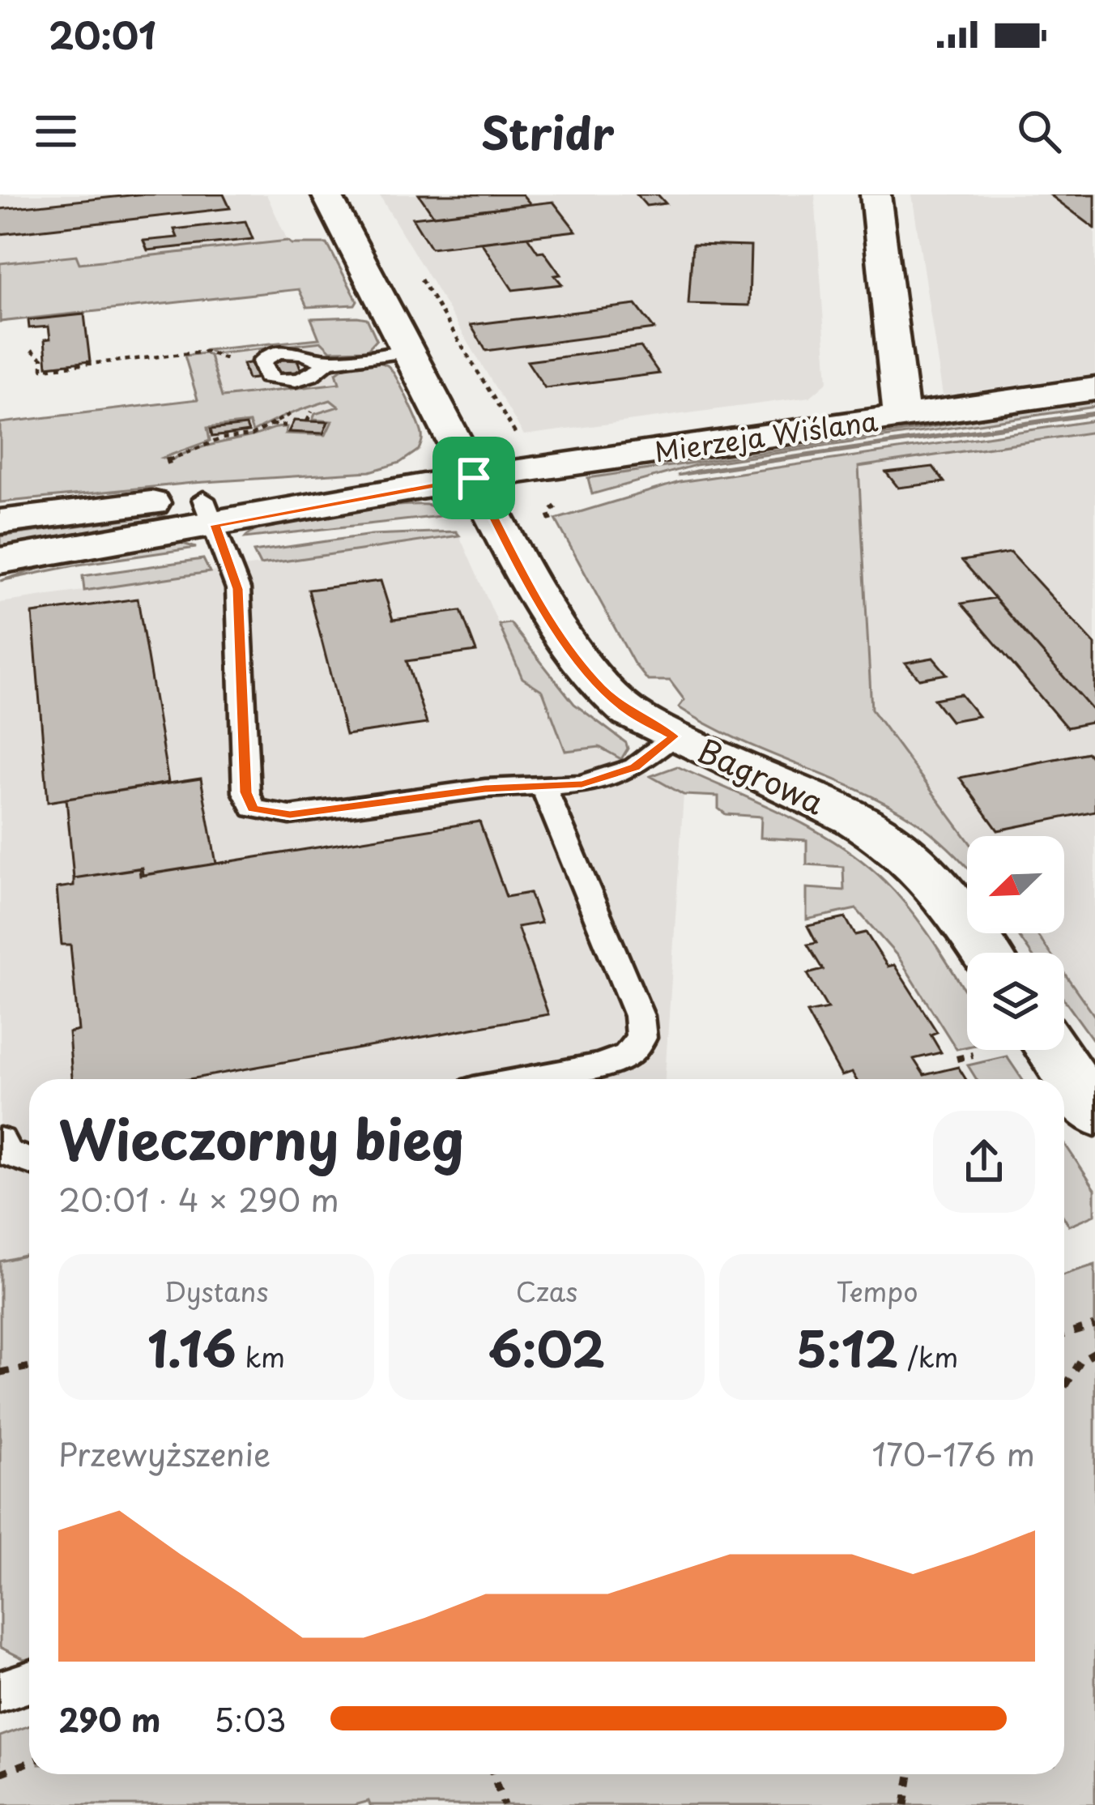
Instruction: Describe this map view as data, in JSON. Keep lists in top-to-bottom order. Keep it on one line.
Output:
{"streets":{"street":["Mierzeja Wiślana","Bagrowa"]},"crossings":[["Mierzeja Wiślana","Bagrowa"]],"north":"bottom left","page":{"status":"20:01","header":"Stridr","heading":["Wieczorny bieg","20:01 · 4 × 290 m"],"stats":[["Dystans","1.16 km"],["Czas","6:02"],["Tempo","5:12 /km"]],"chart":["Przewyższenie","170–176 m"],"list":[{"name":"290 m","note":"5:03"}]}}
